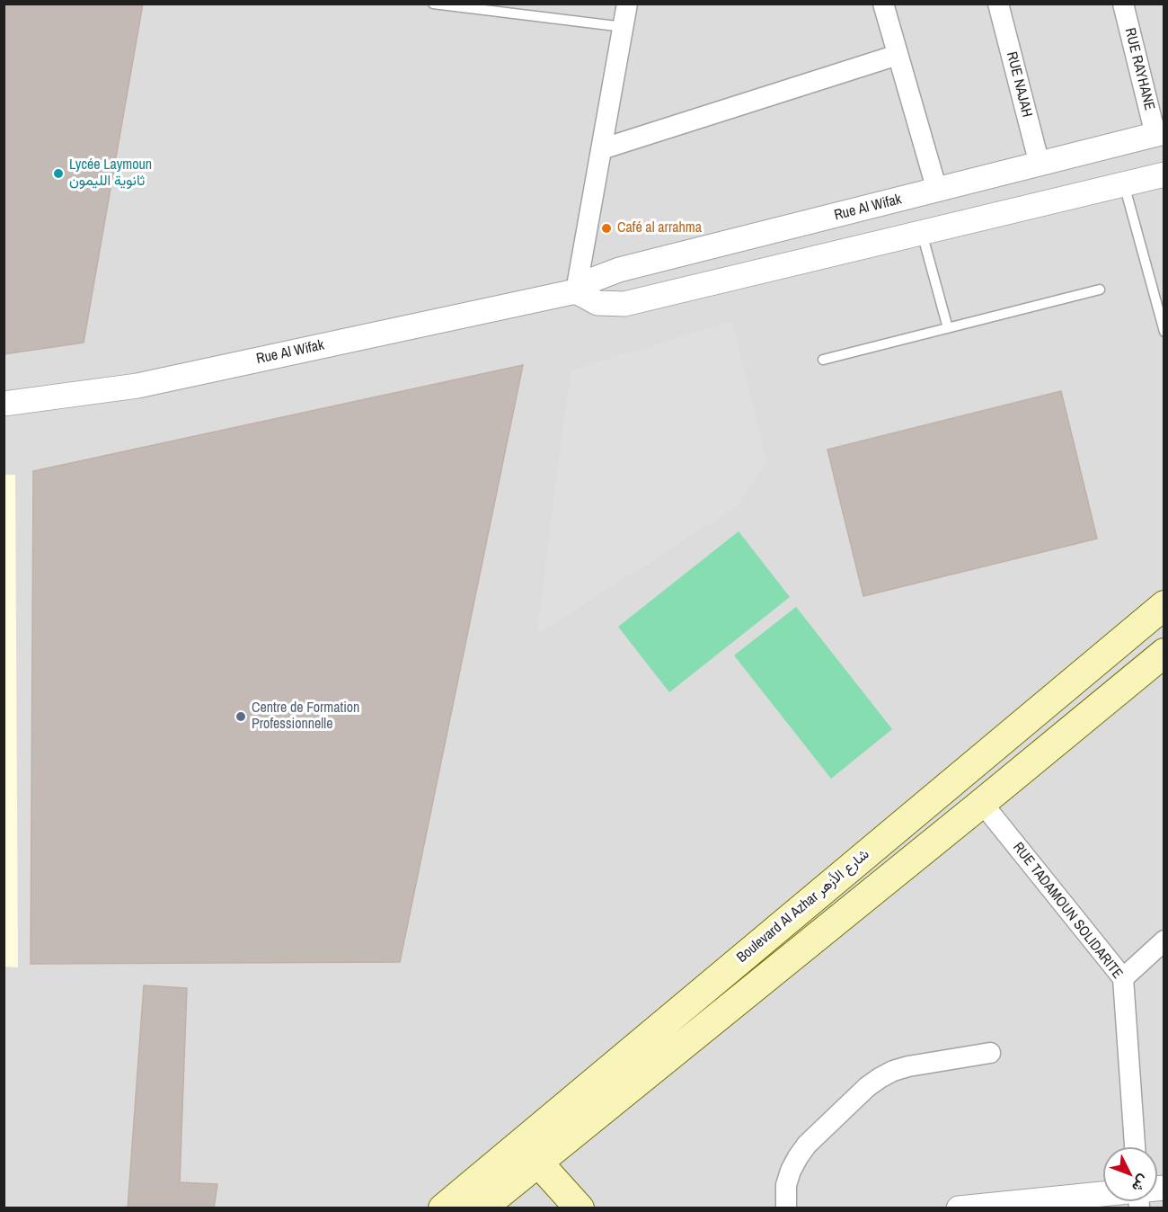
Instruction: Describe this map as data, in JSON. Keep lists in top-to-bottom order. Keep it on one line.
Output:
{"streets":{"main road":["Boulevard Al Azhar شارع الأزهر"],"street":["RUE RAYHANE","RUE NAJAH","Rue Al Wifak","RUE TADAMOUN SOLIDARITE"]},"crossings":[["RUE RAYHANE","Rue Al Wifak"],["RUE NAJAH","Rue Al Wifak"],["Boulevard Al Azhar شارع الأزهر","RUE TADAMOUN SOLIDARITE"]],"places":["Lycée Laymoun ثانوية الليمون","Café al arrahma","Centre de Formation Professionnelle"],"north":"bottom right"}
